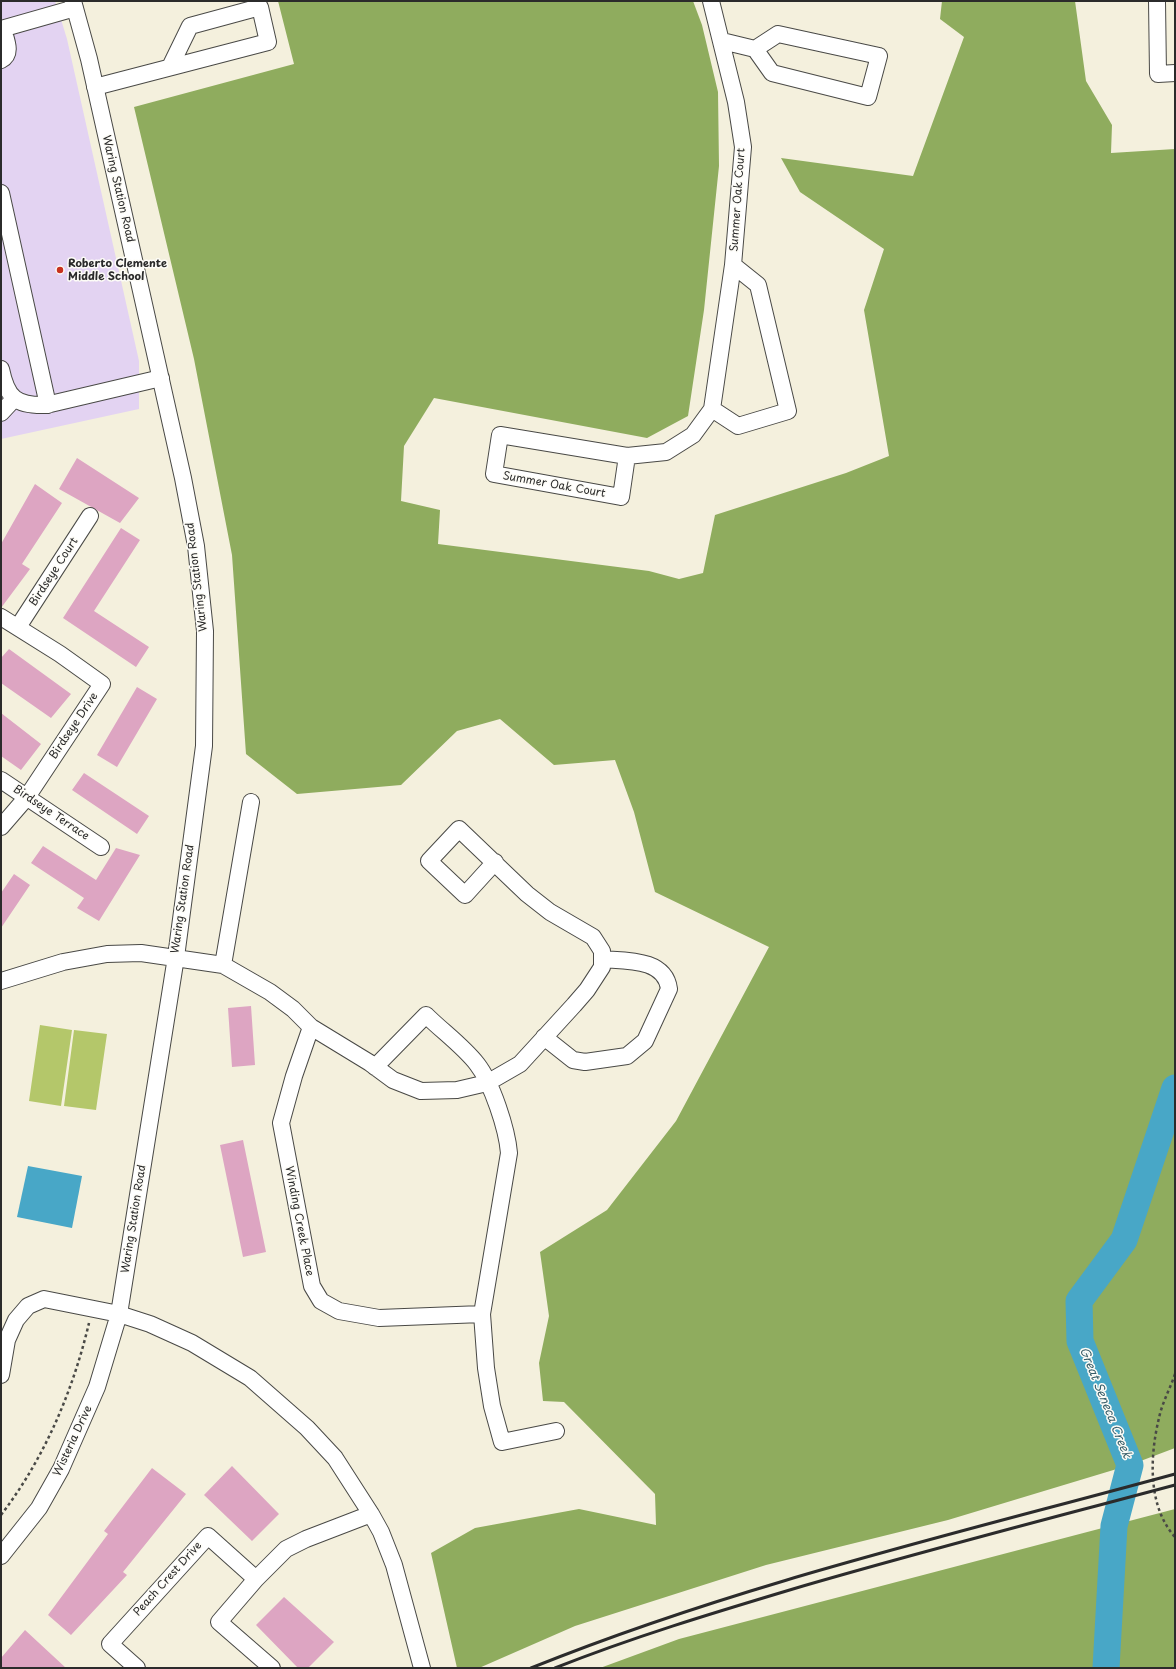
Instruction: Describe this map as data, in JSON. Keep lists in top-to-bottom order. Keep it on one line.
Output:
{"streets":{"street":["Waring Station Road","Summer Oak Court","Birdseye Court","Birdseye Drive","Birdseye Terrace","Winding Creek Place","Wisteria Drive","Peach Crest Drive"]},"crossings":[["Waring Station Road","Wisteria Drive"],["Birdseye Court","Birdseye Drive"],["Birdseye Drive","Birdseye Terrace"]],"water":["Great Seneca Creek"],"places":["Roberto Clemente Middle School"]}
